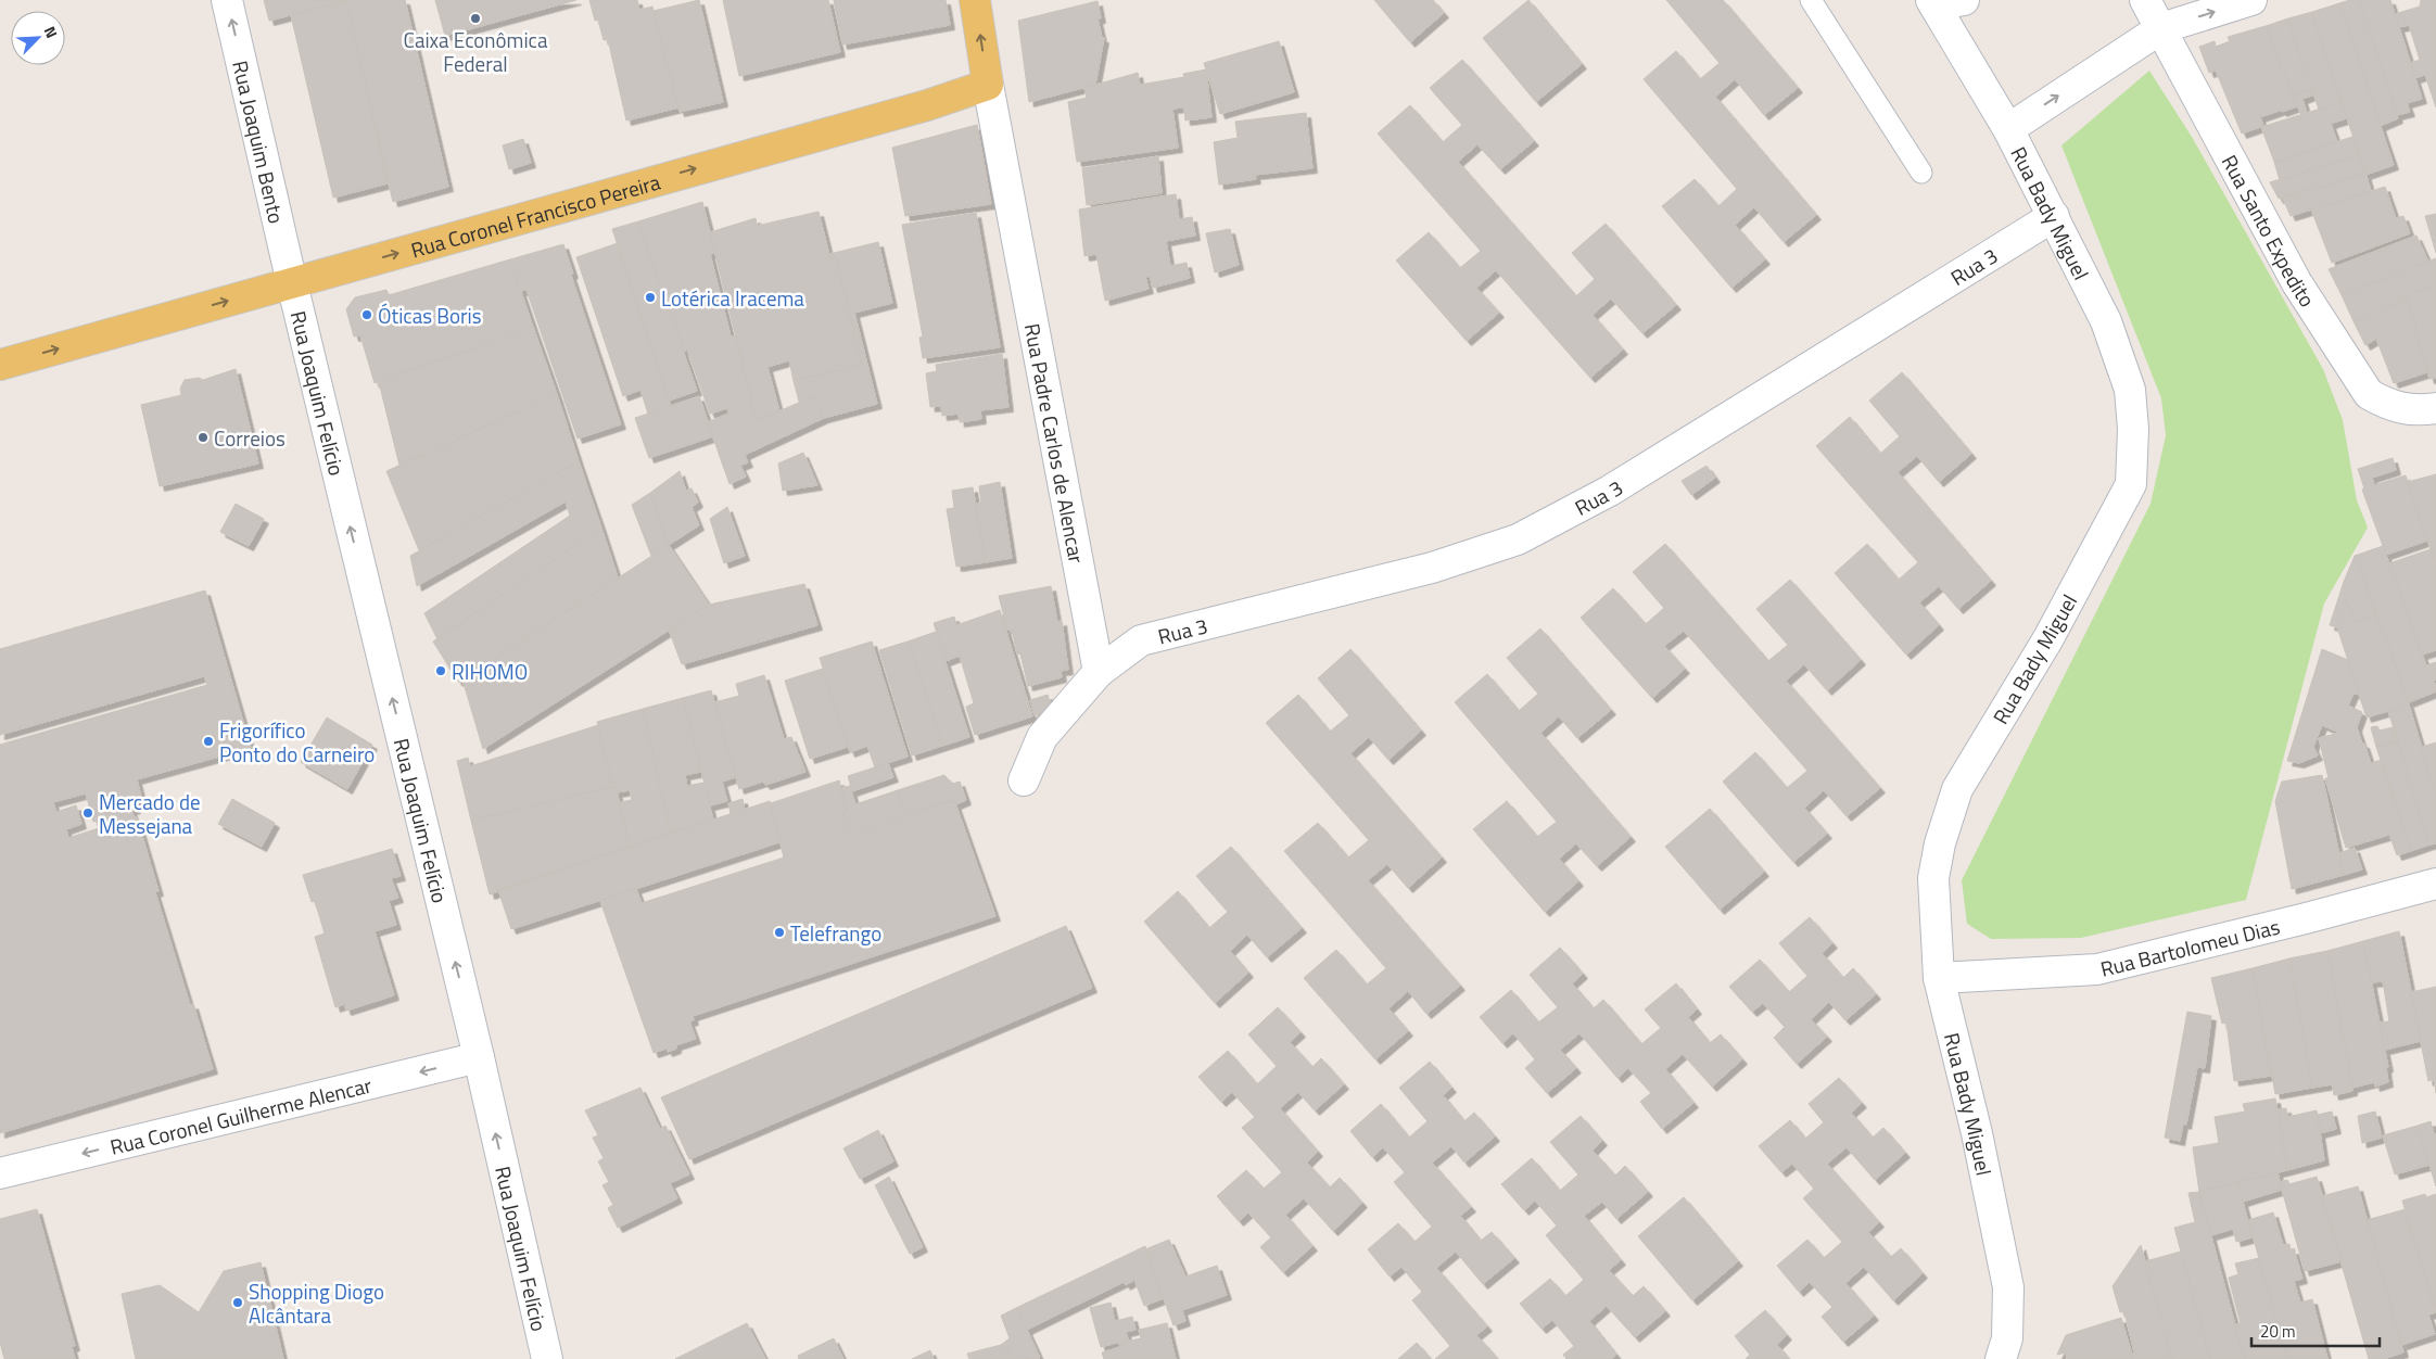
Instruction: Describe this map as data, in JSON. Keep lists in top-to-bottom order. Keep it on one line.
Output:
{"streets":{"main road":["Rua Coronel Francisco Pereira"],"street":["Rua Joaquim Bento","Rua Bady Miguel","Rua Santo Expedito","Rua 3","Rua Joaquim Felício","Rua Padre Carlos de Alencar","Rua Bartolomeu Dias","Rua Coronel Guilherme Alencar"]},"crossings":[["Rua Joaquim Bento","Rua Coronel Francisco Pereira"],["Rua Joaquim Bento","Rua Joaquim Felício"],["Rua Bady Miguel","Rua 3"],["Rua Bady Miguel","Rua Bartolomeu Dias"],["Rua Coronel Francisco Pereira","Rua Joaquim Felício"],["Rua Coronel Francisco Pereira","Rua Padre Carlos de Alencar"],["Rua 3","Rua Padre Carlos de Alencar"],["Rua Joaquim Felício","Rua Coronel Guilherme Alencar"]],"one_way":["Rua Joaquim Bento","Rua Coronel Francisco Pereira","Rua Joaquim Felício","Rua Coronel Guilherme Alencar"],"places":["Caixa Econômica Federal","Lotérica Iracema","Óticas Boris","Correios","RIHOMO","Frigorífico Ponto do Carneiro","Mercado de Messejana","Telefrango","Shopping Diogo Alcântara"],"scale_bar":"20 m","north":"top right"}
